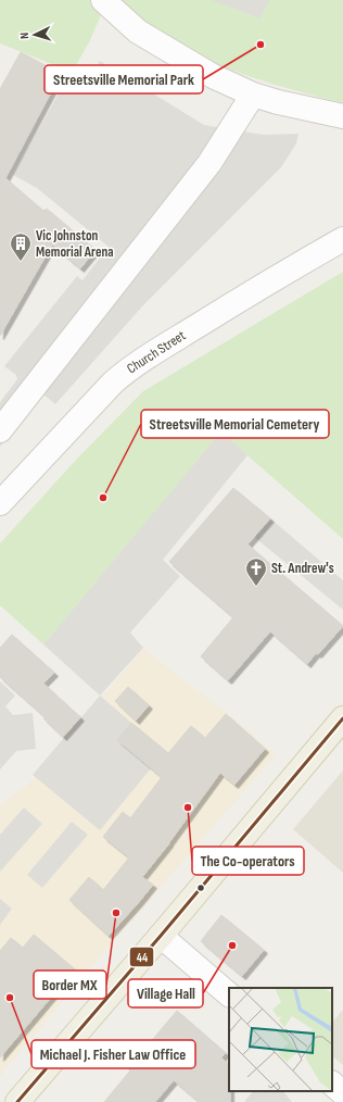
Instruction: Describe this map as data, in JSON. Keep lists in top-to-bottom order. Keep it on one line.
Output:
{"streets":{"street":["Church Street"]},"places":{"other":["Streetsville Memorial Park","Streetsville Memorial Cemetery","The Co-operators","Border MX","Village Hall","Michael J. Fisher Law Office"],"building":["Vic Johnston Memorial Arena"],"church":["St. Andrew's"]},"lines":["transit line 44"],"north":"left"}
